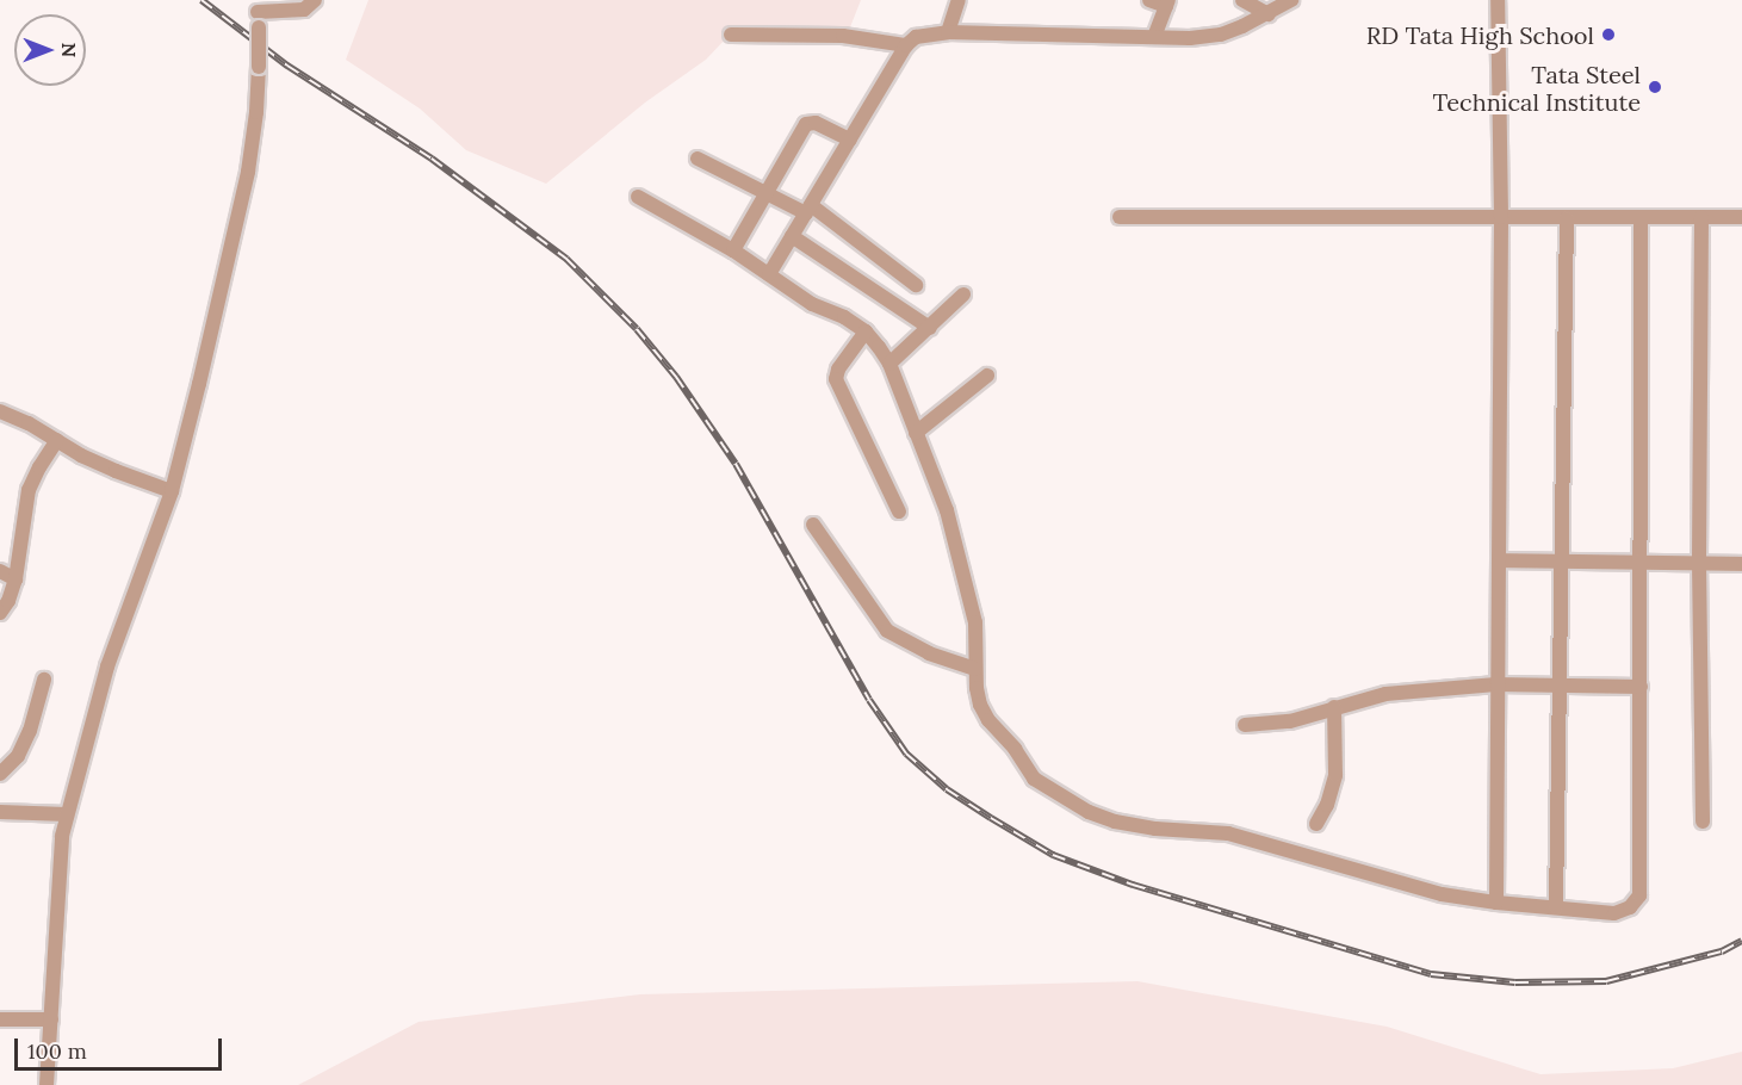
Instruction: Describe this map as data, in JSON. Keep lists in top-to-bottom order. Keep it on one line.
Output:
{"places":["RD Tata High School","Tata Steel Technical Institute"],"scale_bar":"100 m","north":"right"}
